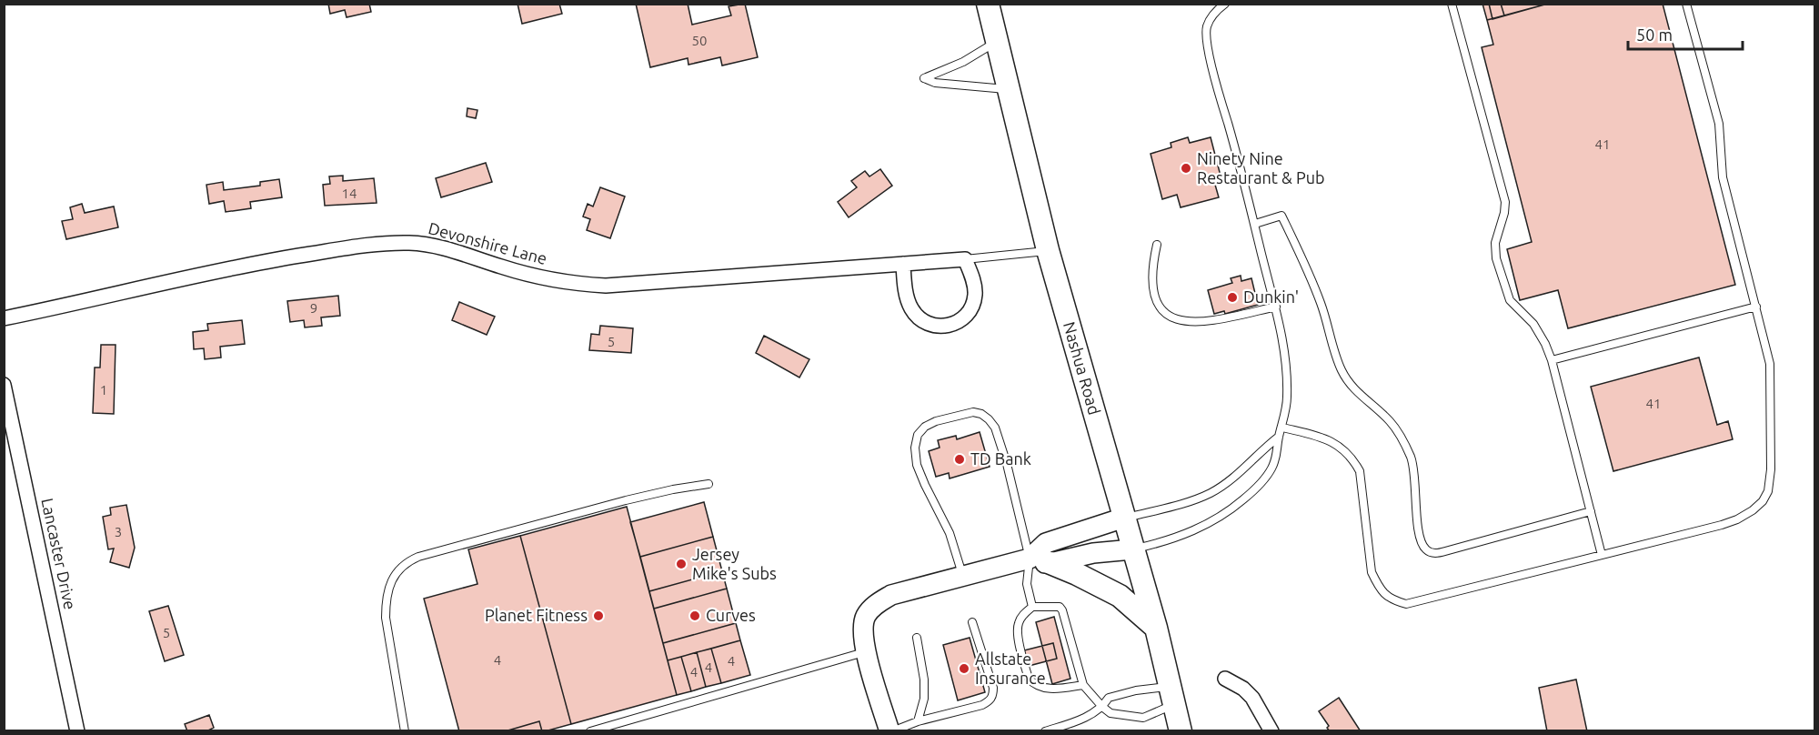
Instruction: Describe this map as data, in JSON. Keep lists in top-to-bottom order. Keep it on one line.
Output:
{"streets":{"main road":["Nashua Road"],"street":["Devonshire Lane","Lancaster Drive"]},"crossings":[["Devonshire Lane","Nashua Road"]],"places":["Ninety Nine Restaurant & Pub","Dunkin'","TD Bank","Jersey Mike's Subs","Planet Fitness","Curves","Allstate Insurance"],"house_numbers":["50","41","14","9","5","1","41","3","5","4","4","4","4"],"scale_bar":"50 m"}
